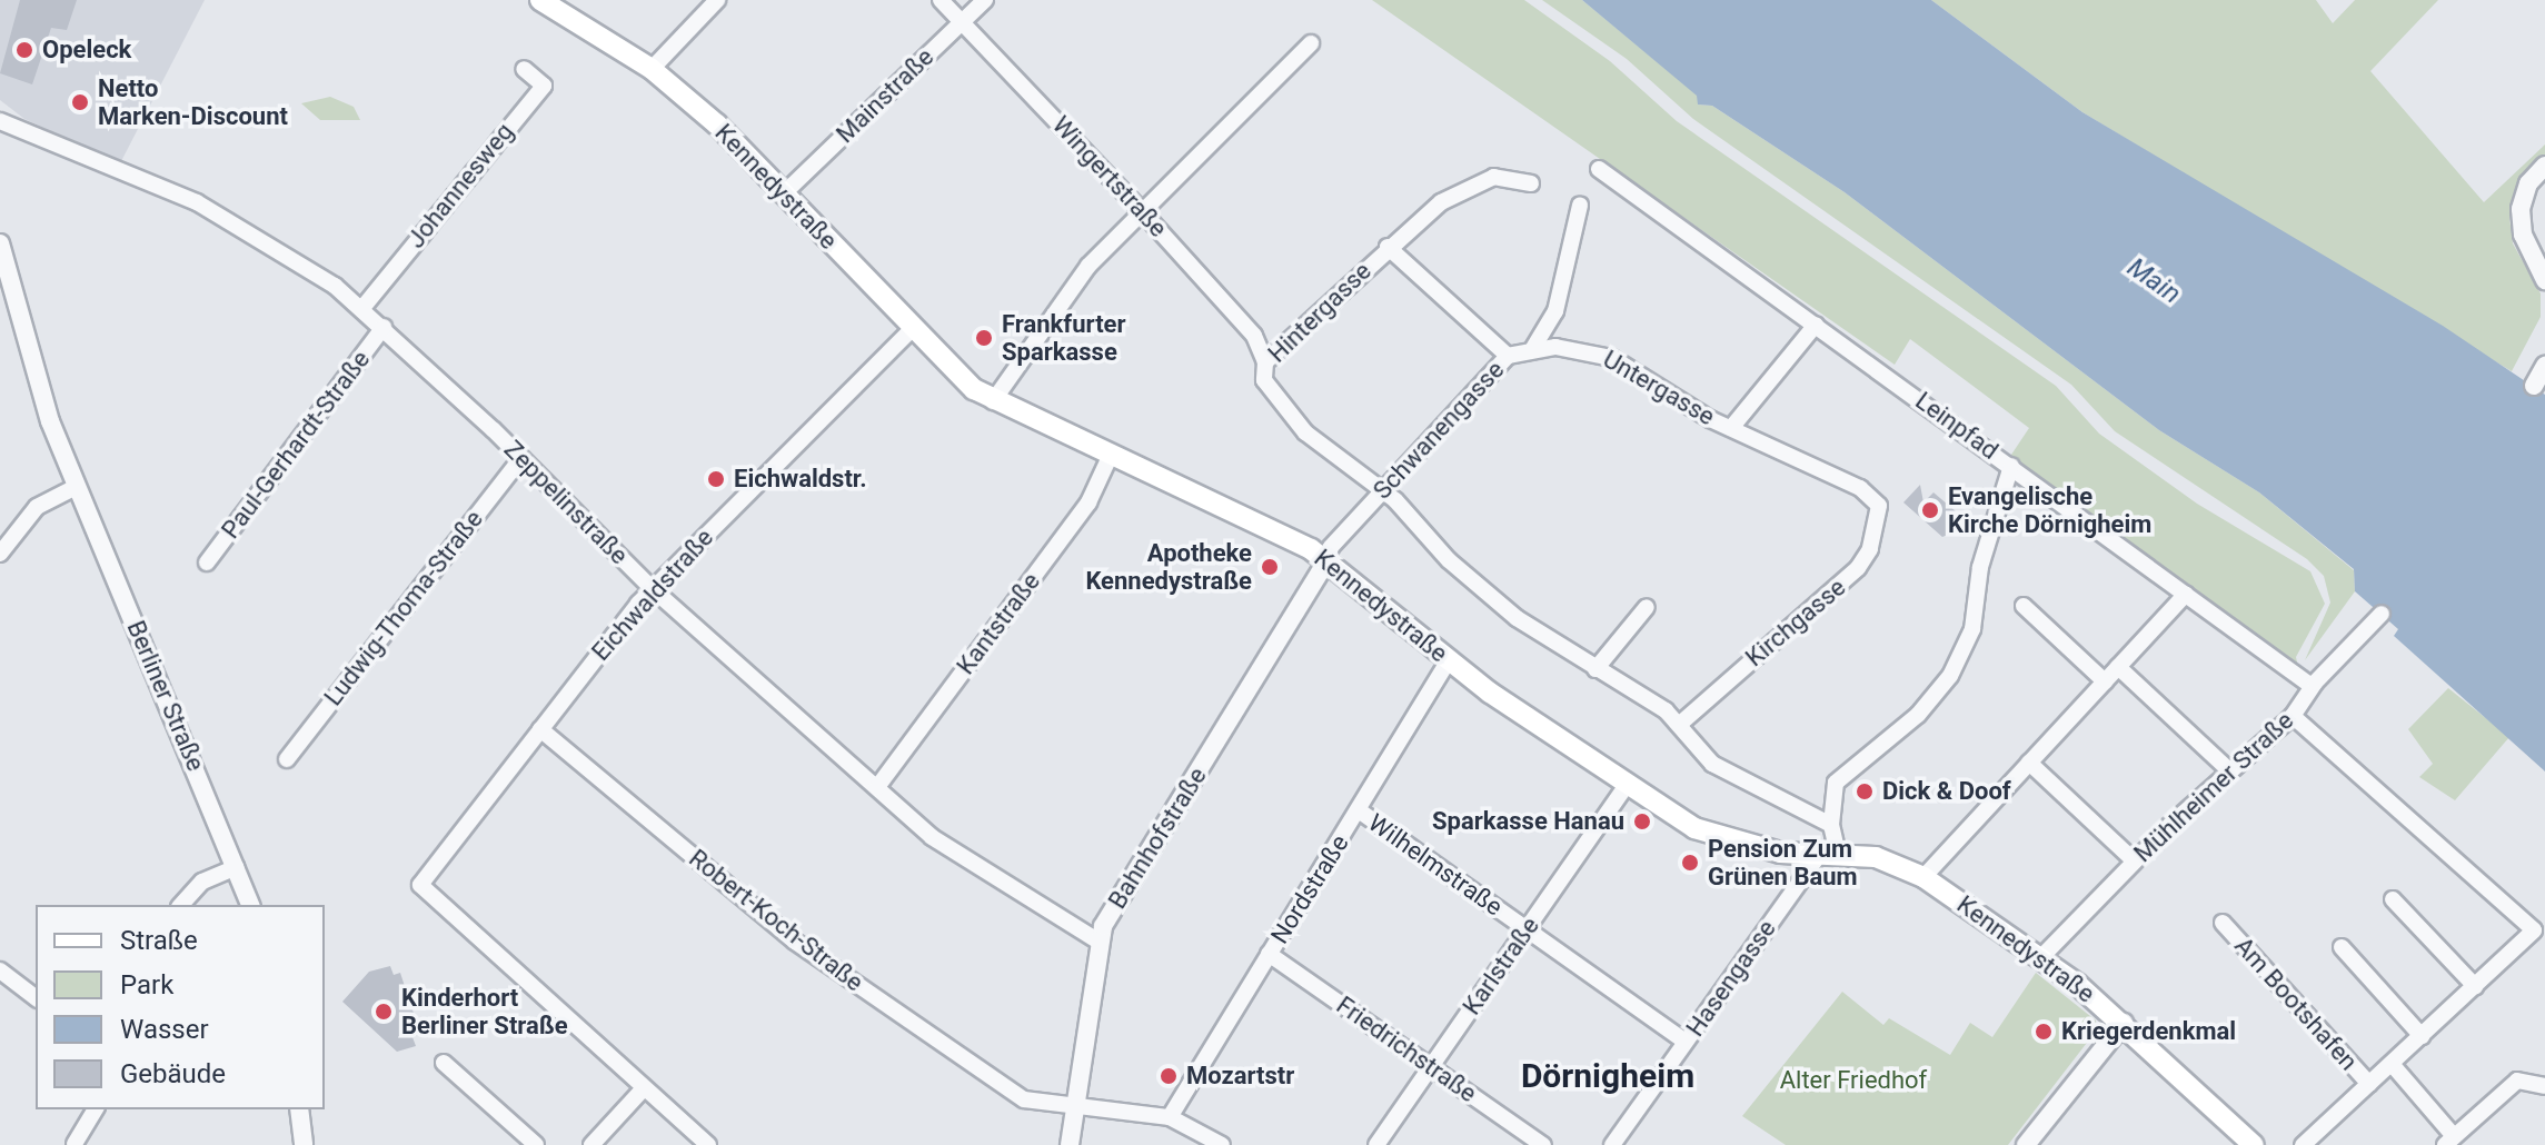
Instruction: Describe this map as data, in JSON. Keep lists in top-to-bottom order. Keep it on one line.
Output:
{"streets":{"main road":["Kennedystraße"],"street":["Mainstraße","Wingertstraße","Johannesweg","Hintergasse","Untergasse","Leinpfad","Schwanengasse","Paul-Gerhardt-Straße","Zeppelinstraße","Eichwaldstraße","Ludwig-Thoma-Straße","Kirchgasse","Kantstraße","Berliner Straße","Mühlheimer Straße","Bahnhofstraße","Wilhelmstraße","Nordstraße","Robert-Koch-Straße","Karlstraße","Hasengasse","Am Bootshafen","Friedrichstraße"]},"crossings":[["Mainstraße","Wingertstraße"],["Mainstraße","Kennedystraße"],["Wingertstraße","Hintergasse"],["Johannesweg","Zeppelinstraße"],["Kennedystraße","Schwanengasse"],["Kennedystraße","Eichwaldstraße"],["Kennedystraße","Kantstraße"],["Kennedystraße","Mühlheimer Straße"],["Kennedystraße","Bahnhofstraße"],["Kennedystraße","Nordstraße"],["Kennedystraße","Karlstraße"],["Kennedystraße","Hasengasse"],["Hintergasse","Schwanengasse"],["Hintergasse","Kirchgasse"],["Untergasse","Leinpfad"],["Untergasse","Schwanengasse"],["Untergasse","Kirchgasse"],["Leinpfad","Mühlheimer Straße"],["Schwanengasse","Bahnhofstraße"],["Paul-Gerhardt-Straße","Zeppelinstraße"],["Zeppelinstraße","Eichwaldstraße"],["Zeppelinstraße","Ludwig-Thoma-Straße"],["Zeppelinstraße","Kantstraße"],["Zeppelinstraße","Bahnhofstraße"],["Eichwaldstraße","Robert-Koch-Straße"],["Mühlheimer Straße","Am Bootshafen"],["Bahnhofstraße","Robert-Koch-Straße"],["Wilhelmstraße","Nordstraße"],["Wilhelmstraße","Karlstraße"],["Wilhelmstraße","Hasengasse"],["Nordstraße","Robert-Koch-Straße"],["Nordstraße","Friedrichstraße"],["Karlstraße","Friedrichstraße"]],"districts":["Dörnigheim"],"water":["Main"],"parks":["Alter Friedhof"],"places":["Opeleck","Netto Marken-Discount","Frankfurter Sparkasse","Eichwaldstr.","Evangelische Kirche Dörnigheim","Apotheke Kennedystraße","Dick & Doof","Sparkasse Hanau","Pension Zum Grünen Baum","Kinderhort Berliner Straße","Kriegerdenkmal","Mozartstr"],"legend":["Straße","Park","Wasser","Gebäude"]}
